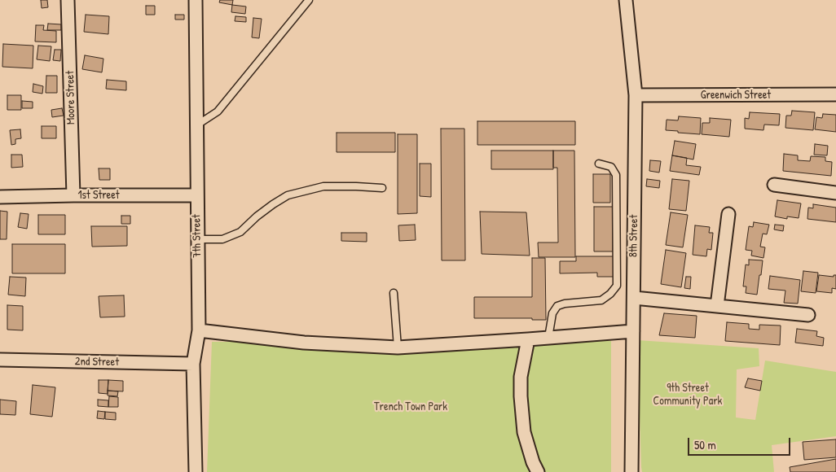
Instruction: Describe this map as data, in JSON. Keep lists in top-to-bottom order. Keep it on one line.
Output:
{"streets":{"street":["Greenwich Street","Moore Street","1st Street","7th Street","8th Street","2nd Street"]},"crossings":[["Greenwich Street","8th Street"],["Moore Street","1st Street"],["1st Street","7th Street"],["7th Street","2nd Street"]],"parks":["9th Street Community Park","Trench Town Park"],"scale_bar":"50 m"}
